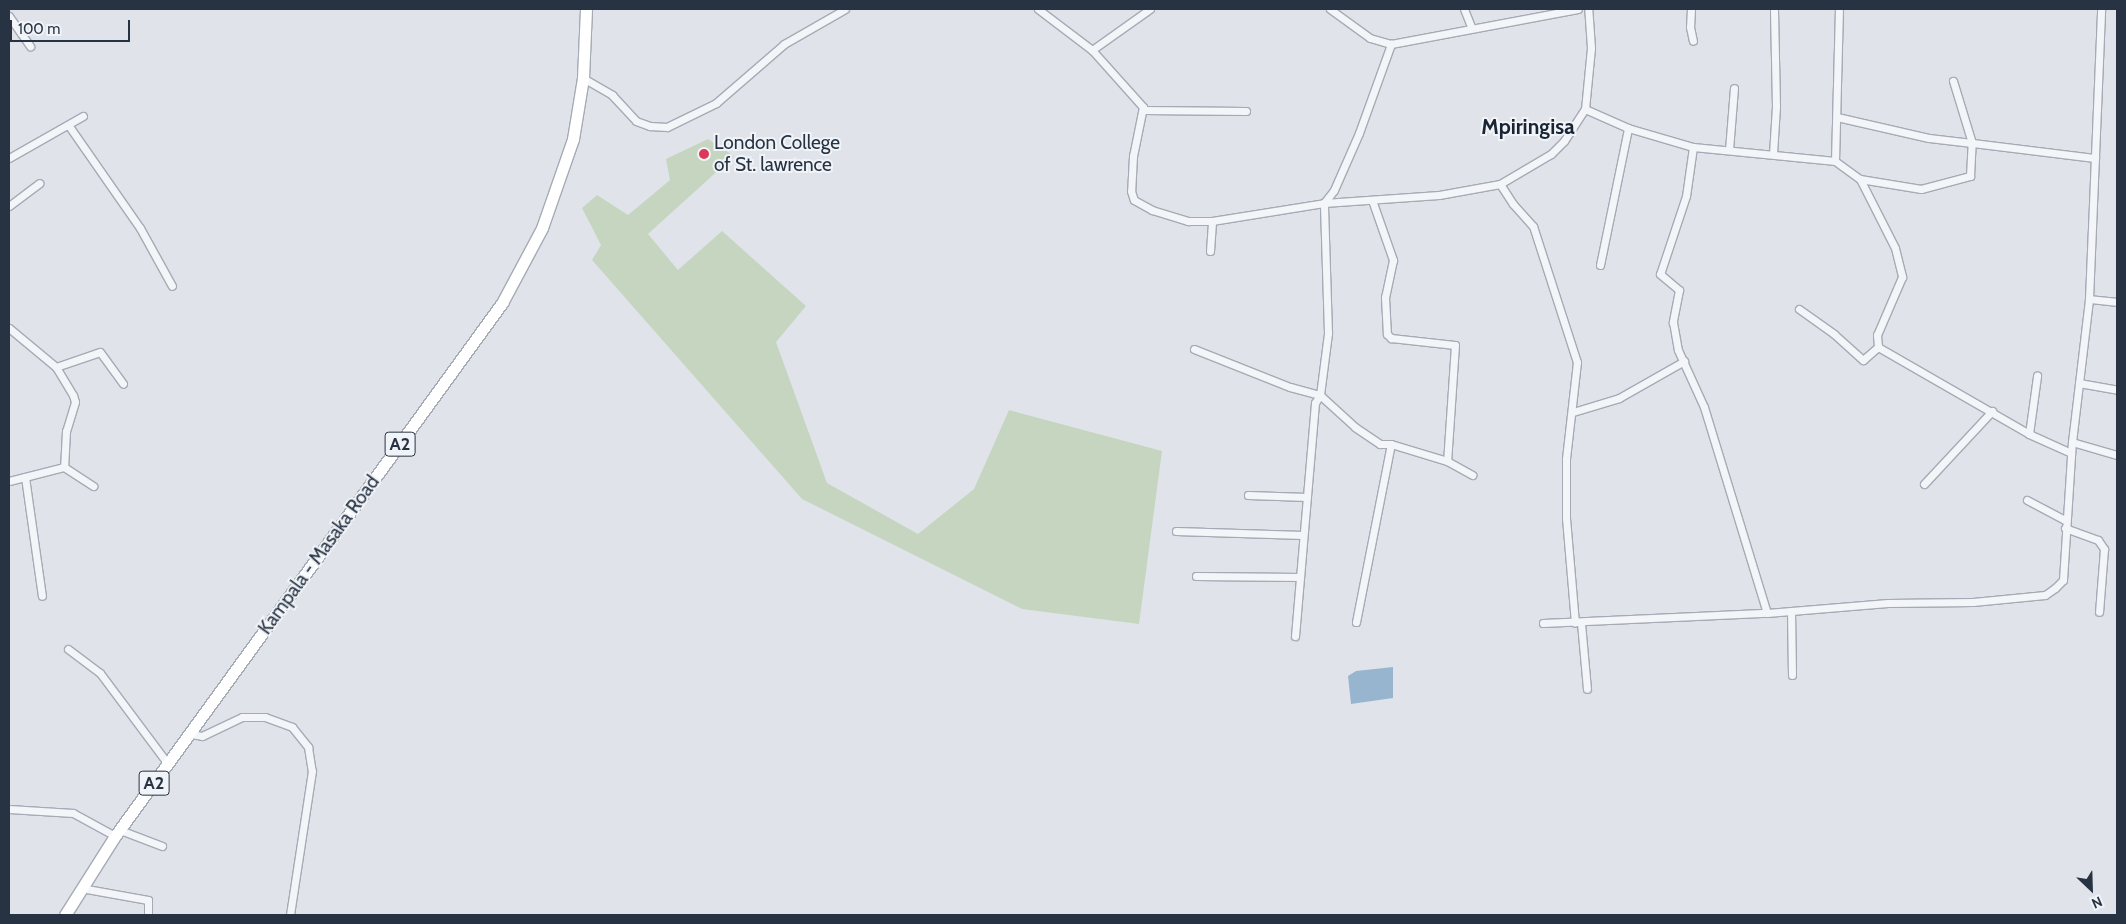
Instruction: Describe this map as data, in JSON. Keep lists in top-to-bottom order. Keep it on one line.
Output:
{"streets":{"main road":["A2","Kampala - Masaka Road"]},"districts":["Mpiringisa"],"places":["London College of St. lawrence"],"scale_bar":"100 m","north":"bottom right"}
